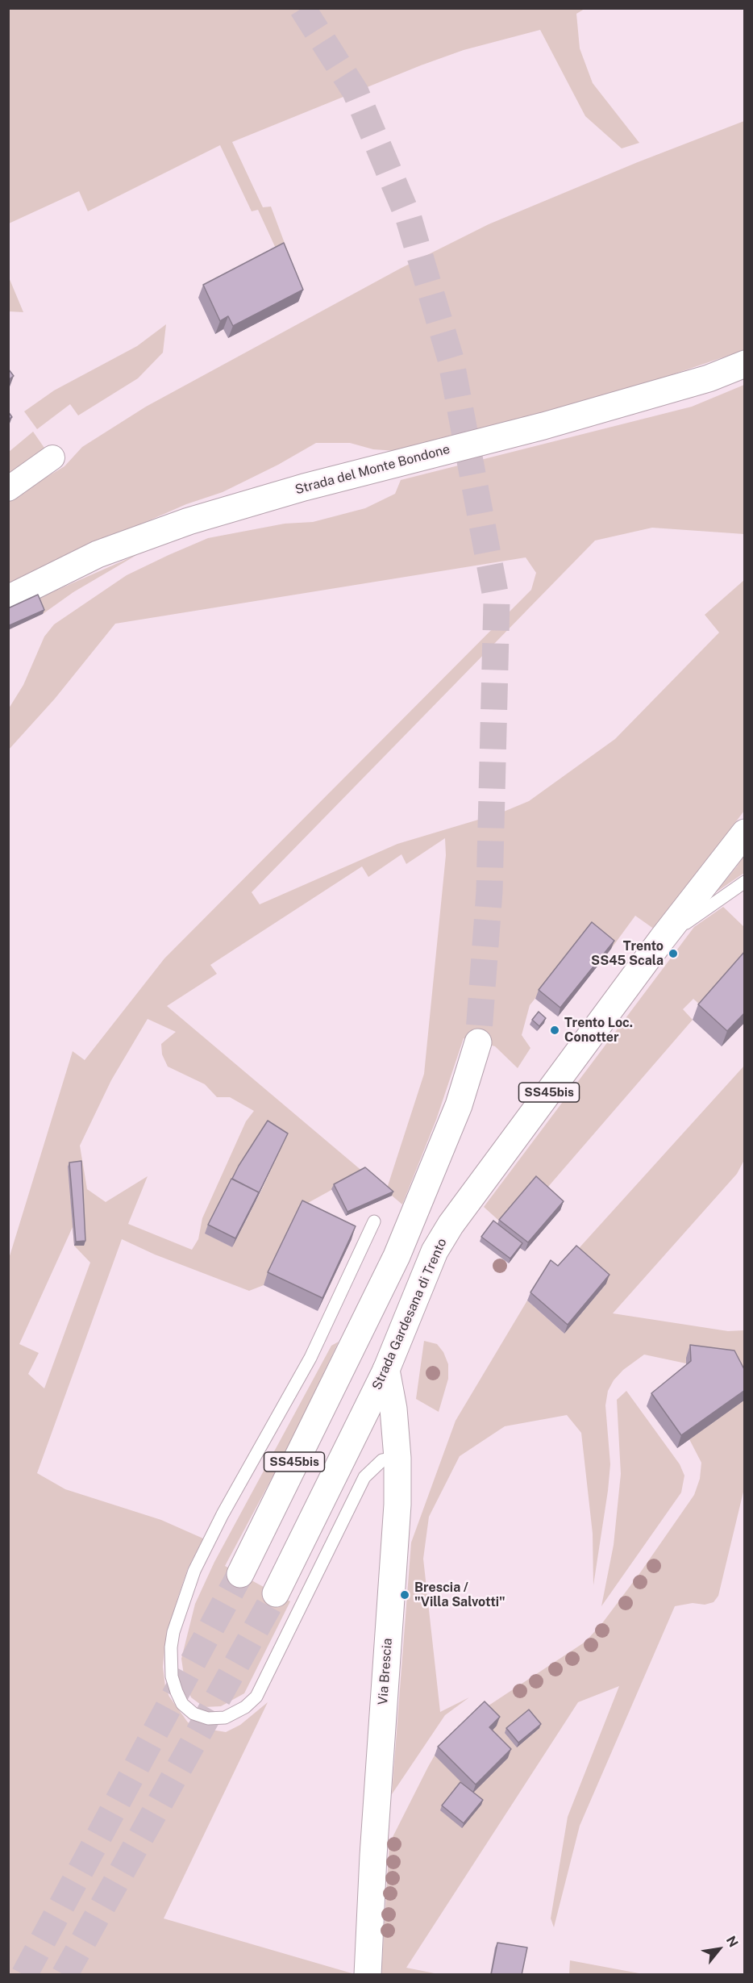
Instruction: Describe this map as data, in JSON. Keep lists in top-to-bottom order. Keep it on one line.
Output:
{"streets":{"main road":["Strada del Monte Bondone","SS45bis","Strada Gardesana di Trento","Via Brescia"]},"crossings":[["Strada Gardesana di Trento","Via Brescia"]],"places":["Trento SS45 Scala","Trento Loc. Conotter","Brescia / \"Villa Salvotti\""],"north":"top right"}
